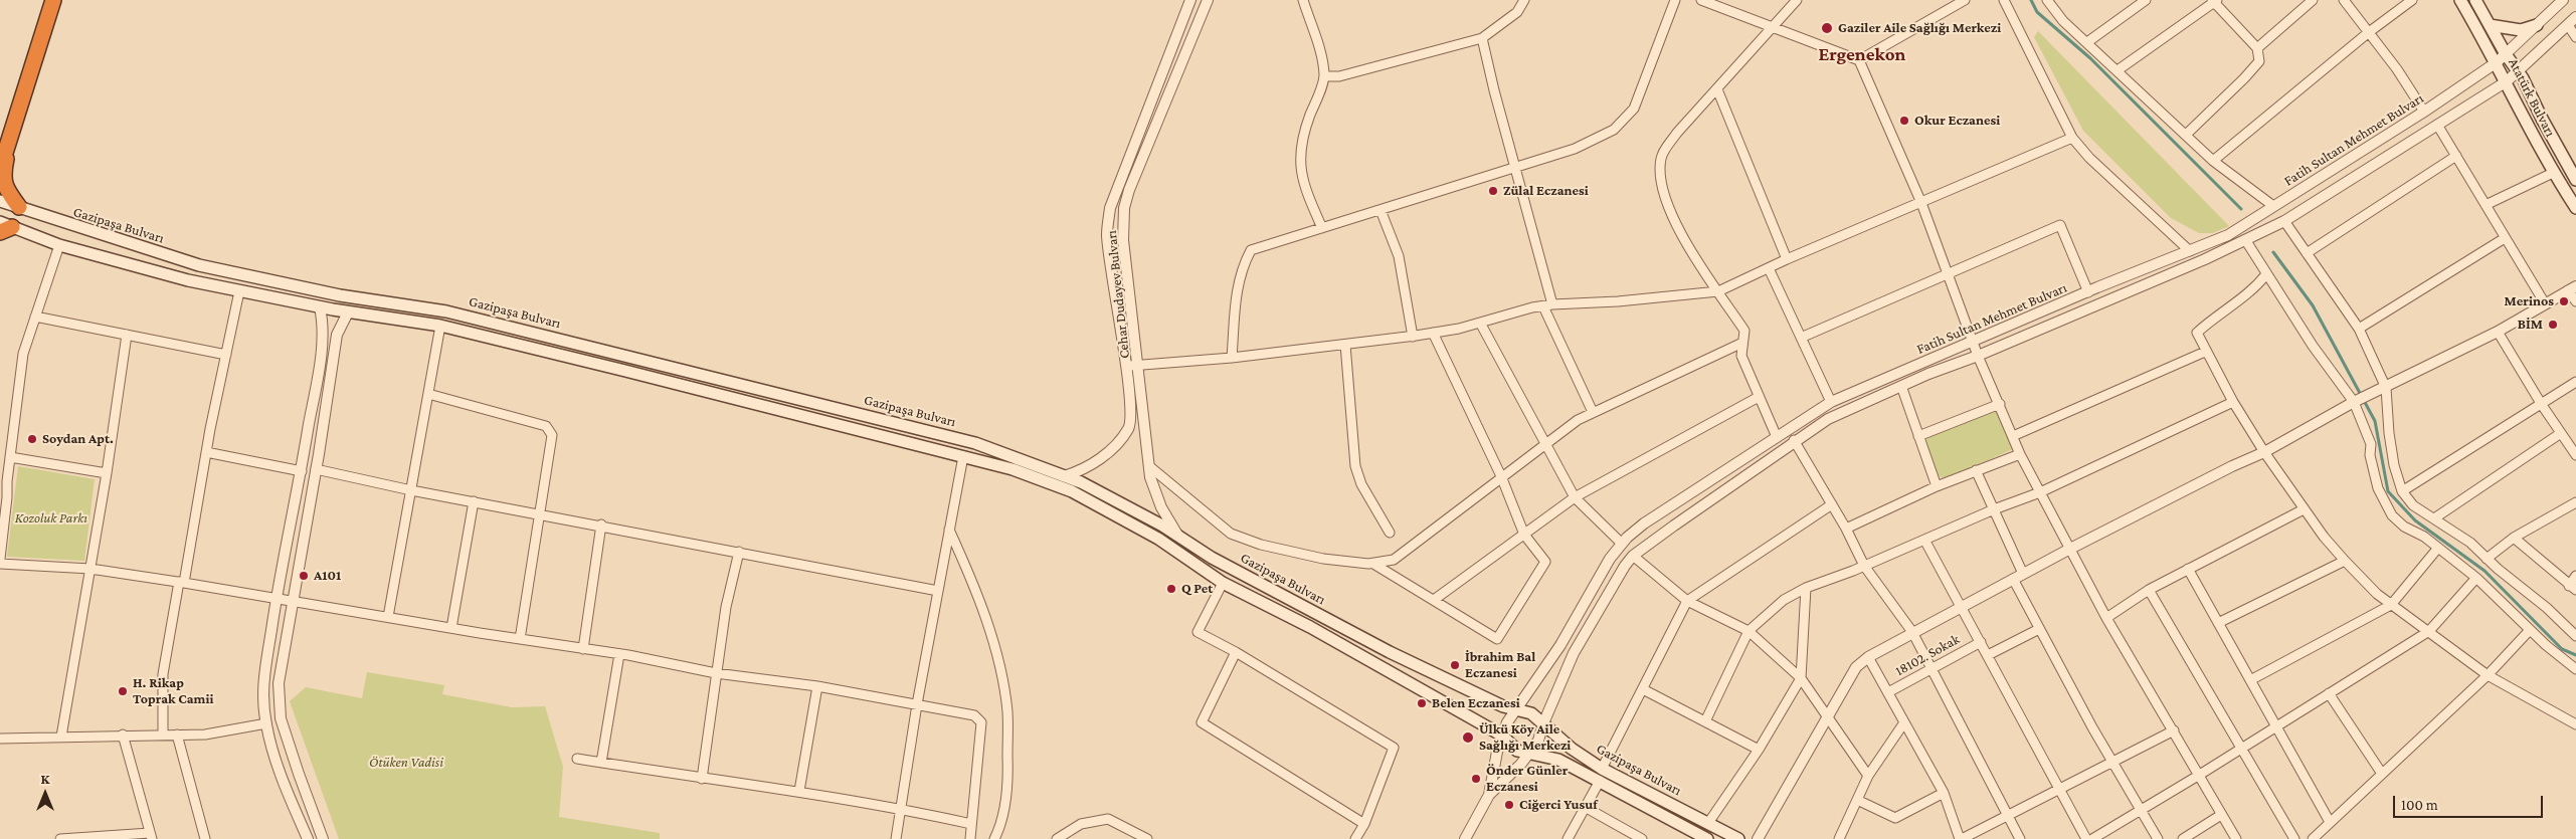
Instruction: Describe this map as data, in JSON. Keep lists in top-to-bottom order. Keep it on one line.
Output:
{"streets":{"main road":["Atatürk Bulvarı","Gazipaşa Bulvarı"],"street":["Fatih Sultan Mehmet Bulvarı","Cehar Dudayev Bulvarı","18102. Sokak"]},"crossings":[["Atatürk Bulvarı","Fatih Sultan Mehmet Bulvarı"],["Fatih Sultan Mehmet Bulvarı","Gazipaşa Bulvarı"],["Gazipaşa Bulvarı","Cehar Dudayev Bulvarı"]],"districts":["Ergenekon"],"parks":["Kozoluk Parkı","Ötüken Vadisi"],"places":["Gaziler Aile Sağlığı Merkezi","Okur Eczanesi","Zülal Eczanesi","Merinos","BİM","Soydan Apt.","A101","Q Pet","İbrahim Bal Eczanesi","H. Rikap Toprak Camii","Belen Eczanesi","Ülkü Köy Aile Sağlığı Merkezi","Önder Günler Eczanesi","Ciğerci Yusuf"],"scale_bar":"100 m","north":"top"}
